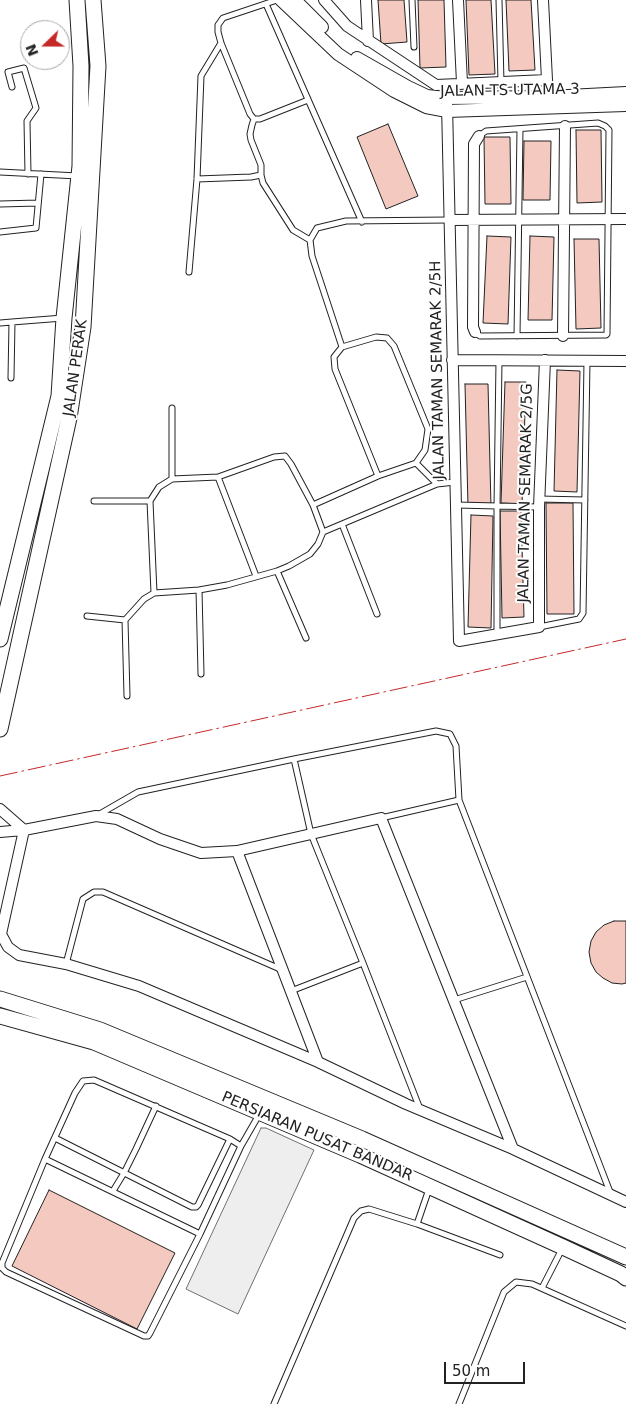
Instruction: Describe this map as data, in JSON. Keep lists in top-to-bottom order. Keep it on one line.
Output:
{"streets":{"main road":["JALAN PERAK","PERSIARAN PUSAT BANDAR"],"street":["JALAN TS UTAMA 3","JALAN TAMAN SEMARAK 2/5H","JALAN TAMAN SEMARAK 2/5G"]},"crossings":[["JALAN TS UTAMA 3","JALAN TAMAN SEMARAK 2/5H"]],"scale_bar":"50 m","north":"left"}
